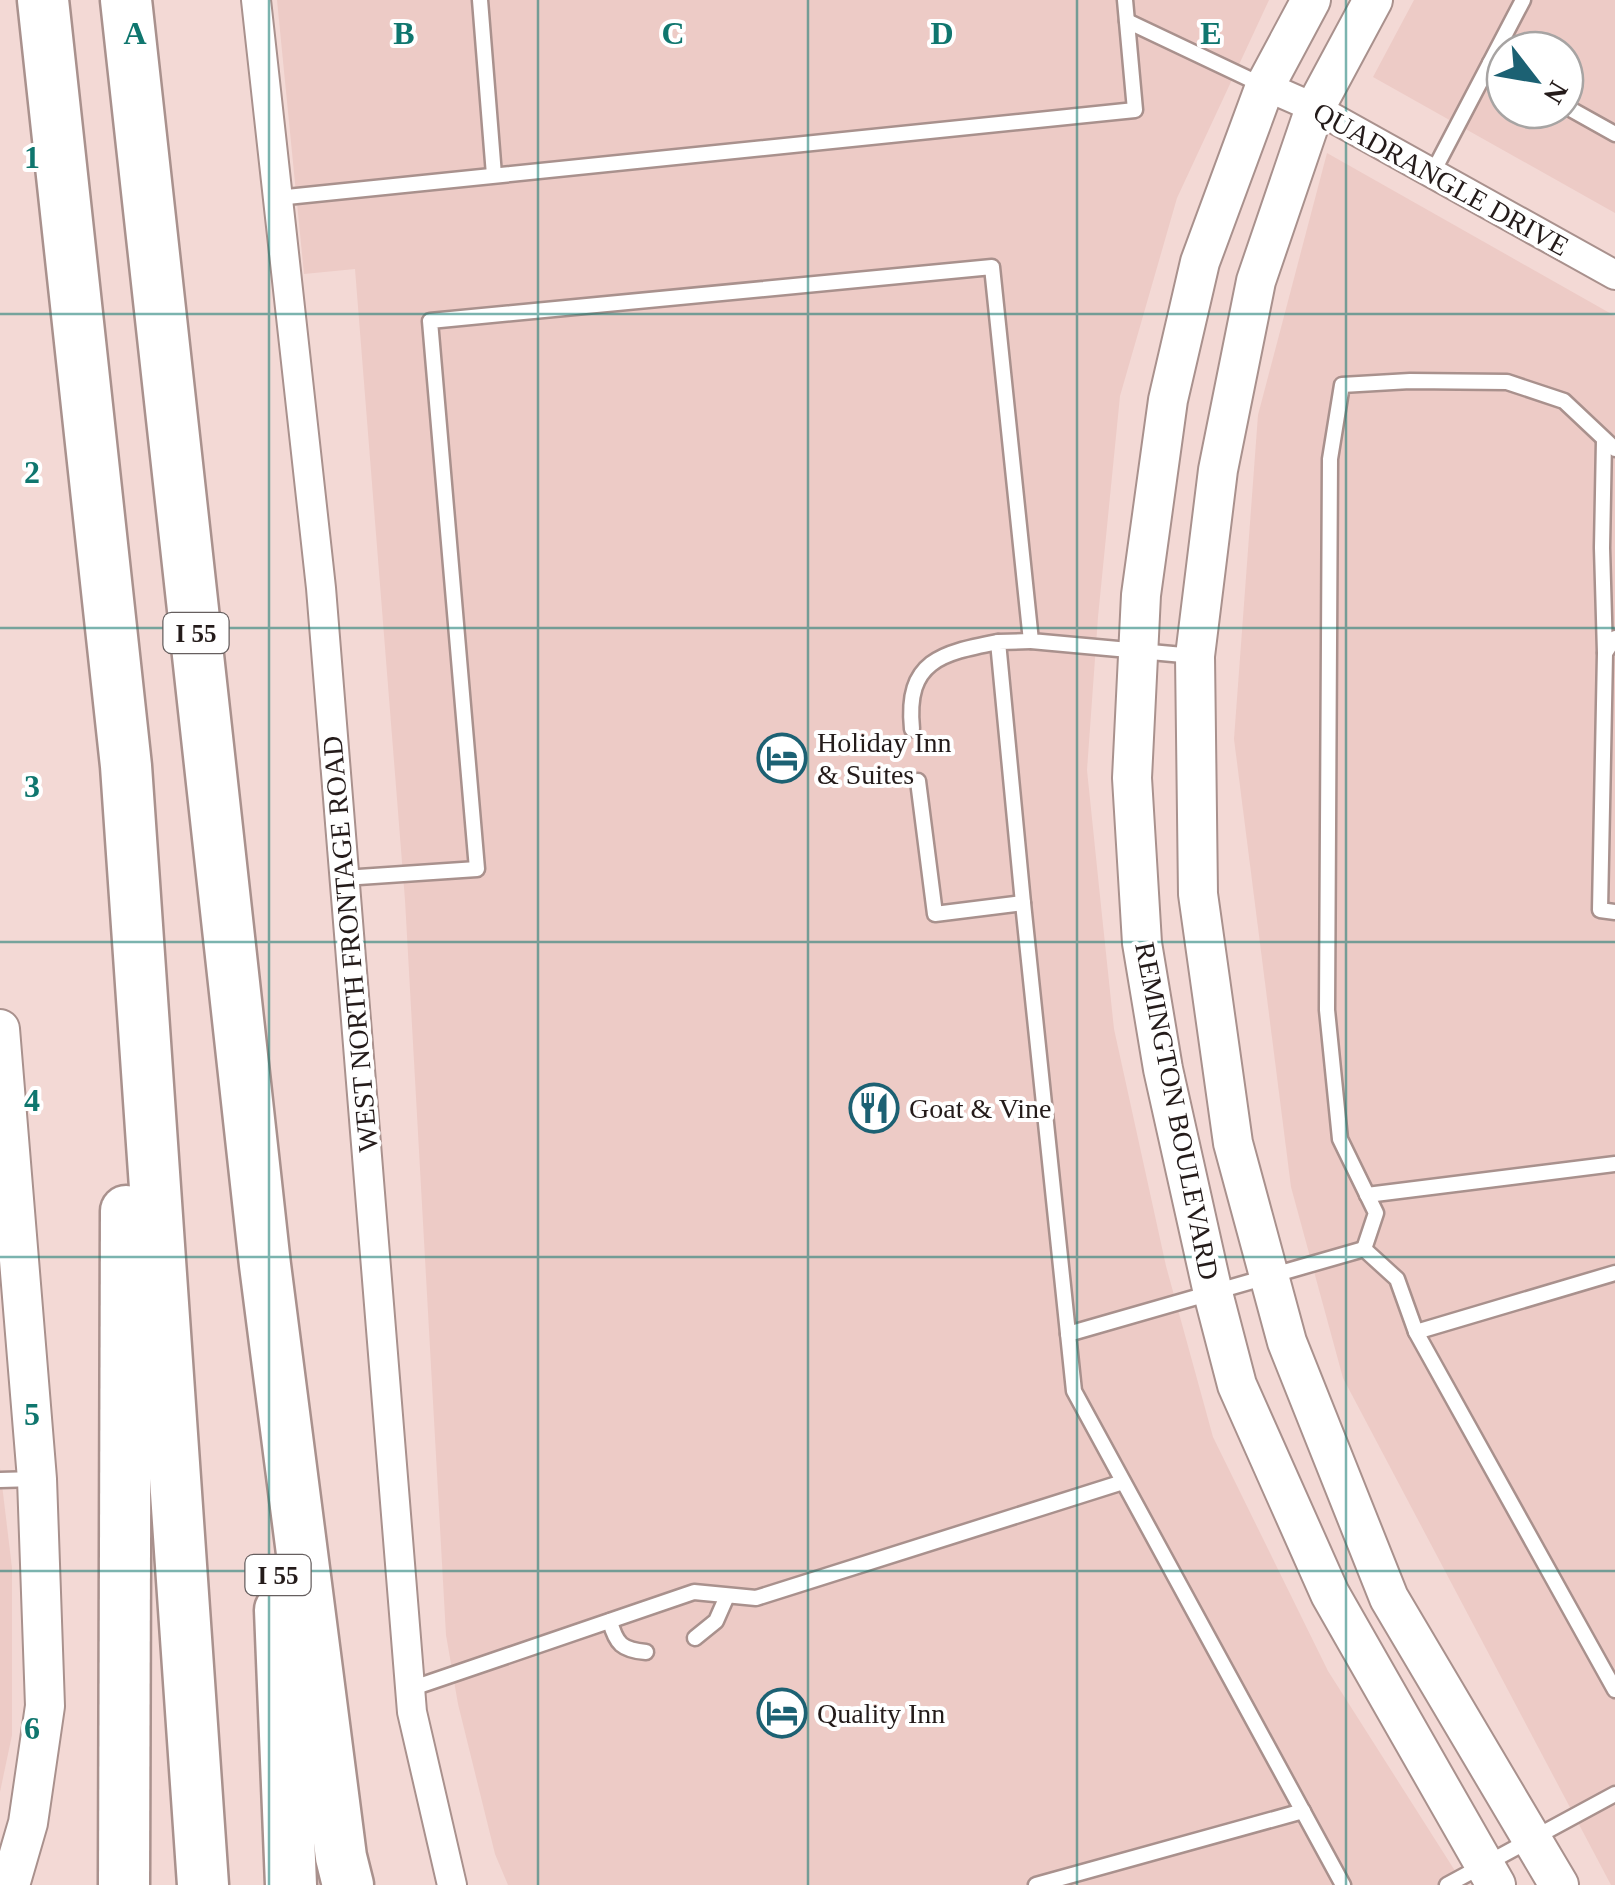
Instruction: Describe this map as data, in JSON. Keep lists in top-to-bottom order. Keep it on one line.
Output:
{"streets":{"highway":["I 55"],"street":["QUADRANGLE DRIVE","WEST NORTH FRONTAGE ROAD","REMINGTON BOULEVARD"]},"crossings":[["QUADRANGLE DRIVE","REMINGTON BOULEVARD"]],"places":{"hotel":["Holiday Inn & Suites","Quality Inn"],"restaurant":["Goat & Vine"]},"north":"bottom right","grid":{"columns":["A","B","C","D","E"],"rows":["1","2","3","4","5","6"]}}
